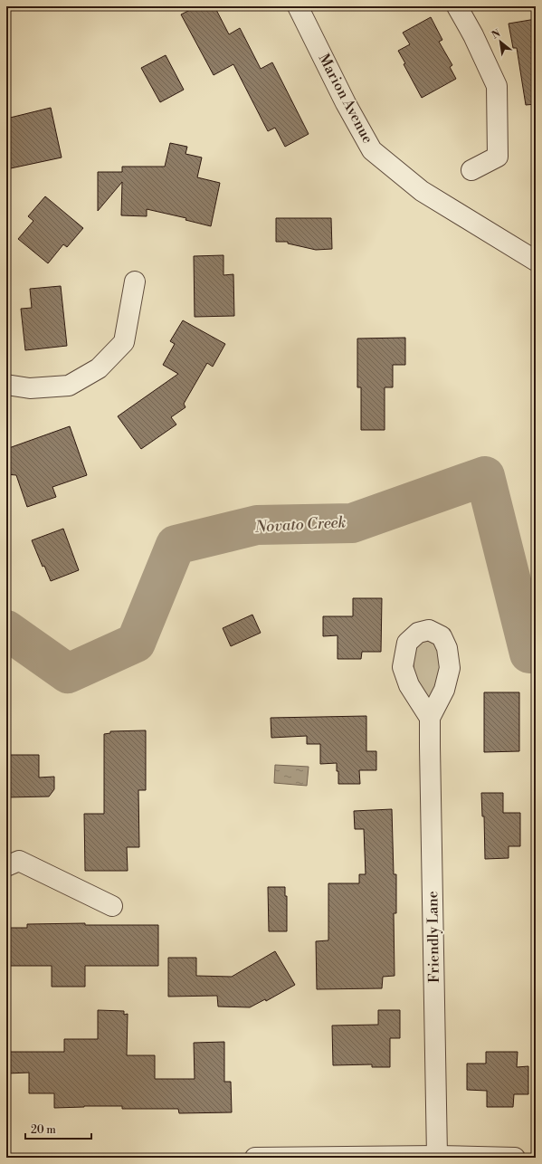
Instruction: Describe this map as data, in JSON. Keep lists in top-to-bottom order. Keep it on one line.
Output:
{"streets":{"street":["Marion Avenue","Friendly Lane"]},"water":["Novato Creek"],"scale_bar":"20 m","north":"top left"}
